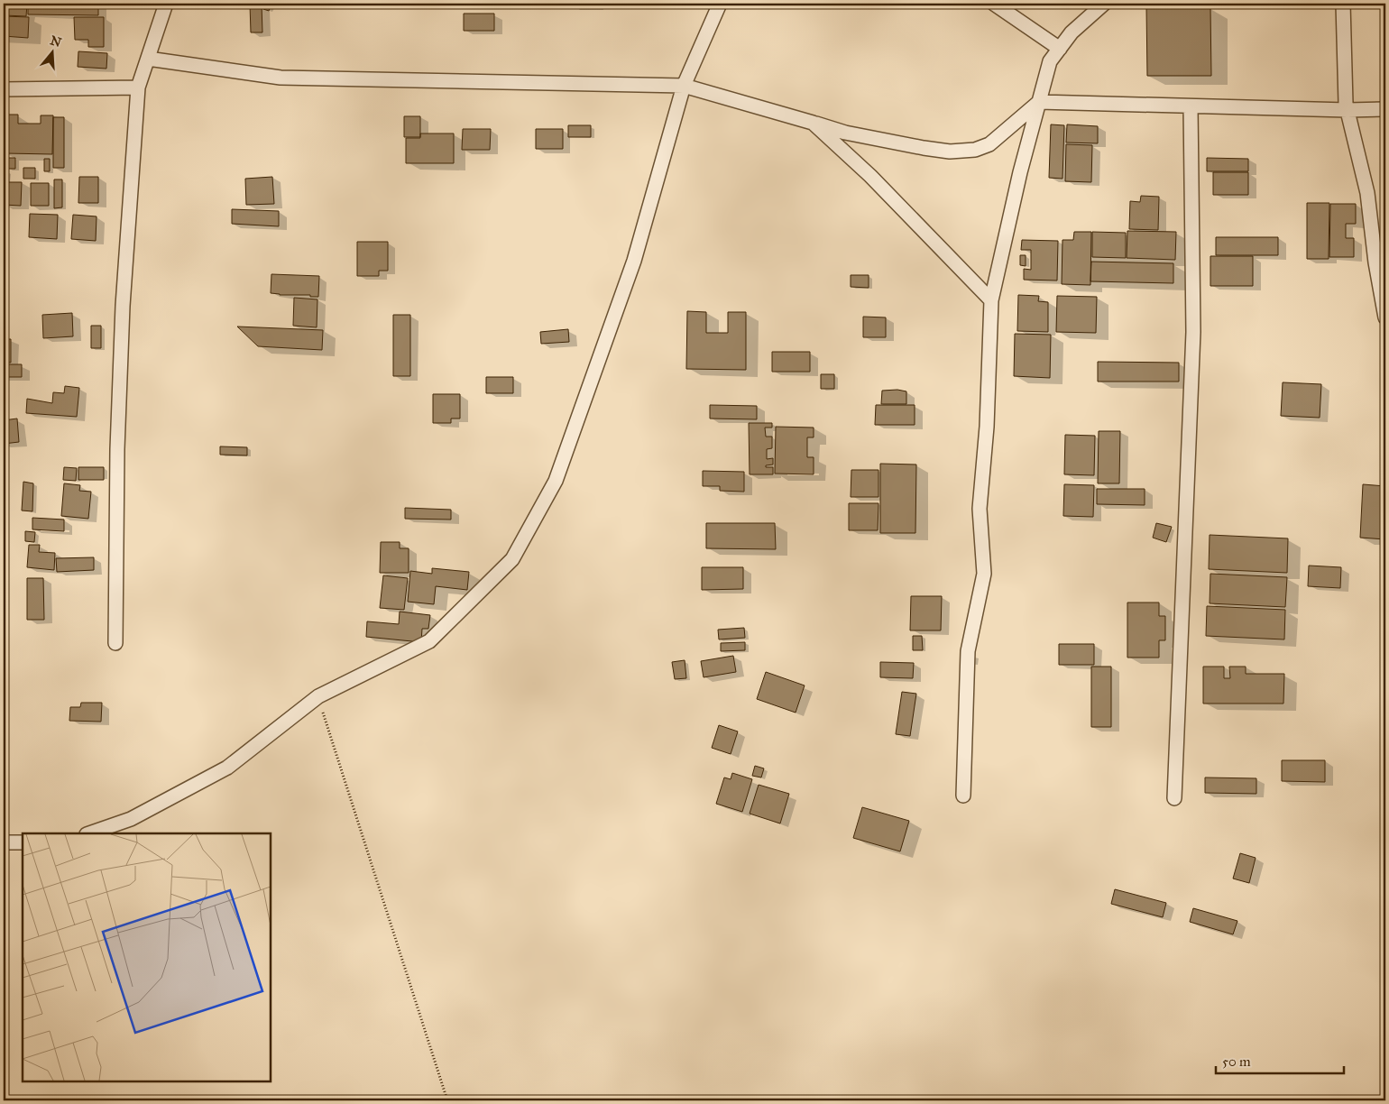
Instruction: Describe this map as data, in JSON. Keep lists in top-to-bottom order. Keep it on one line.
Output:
{"scale_bar":"50 m","north":"top"}
